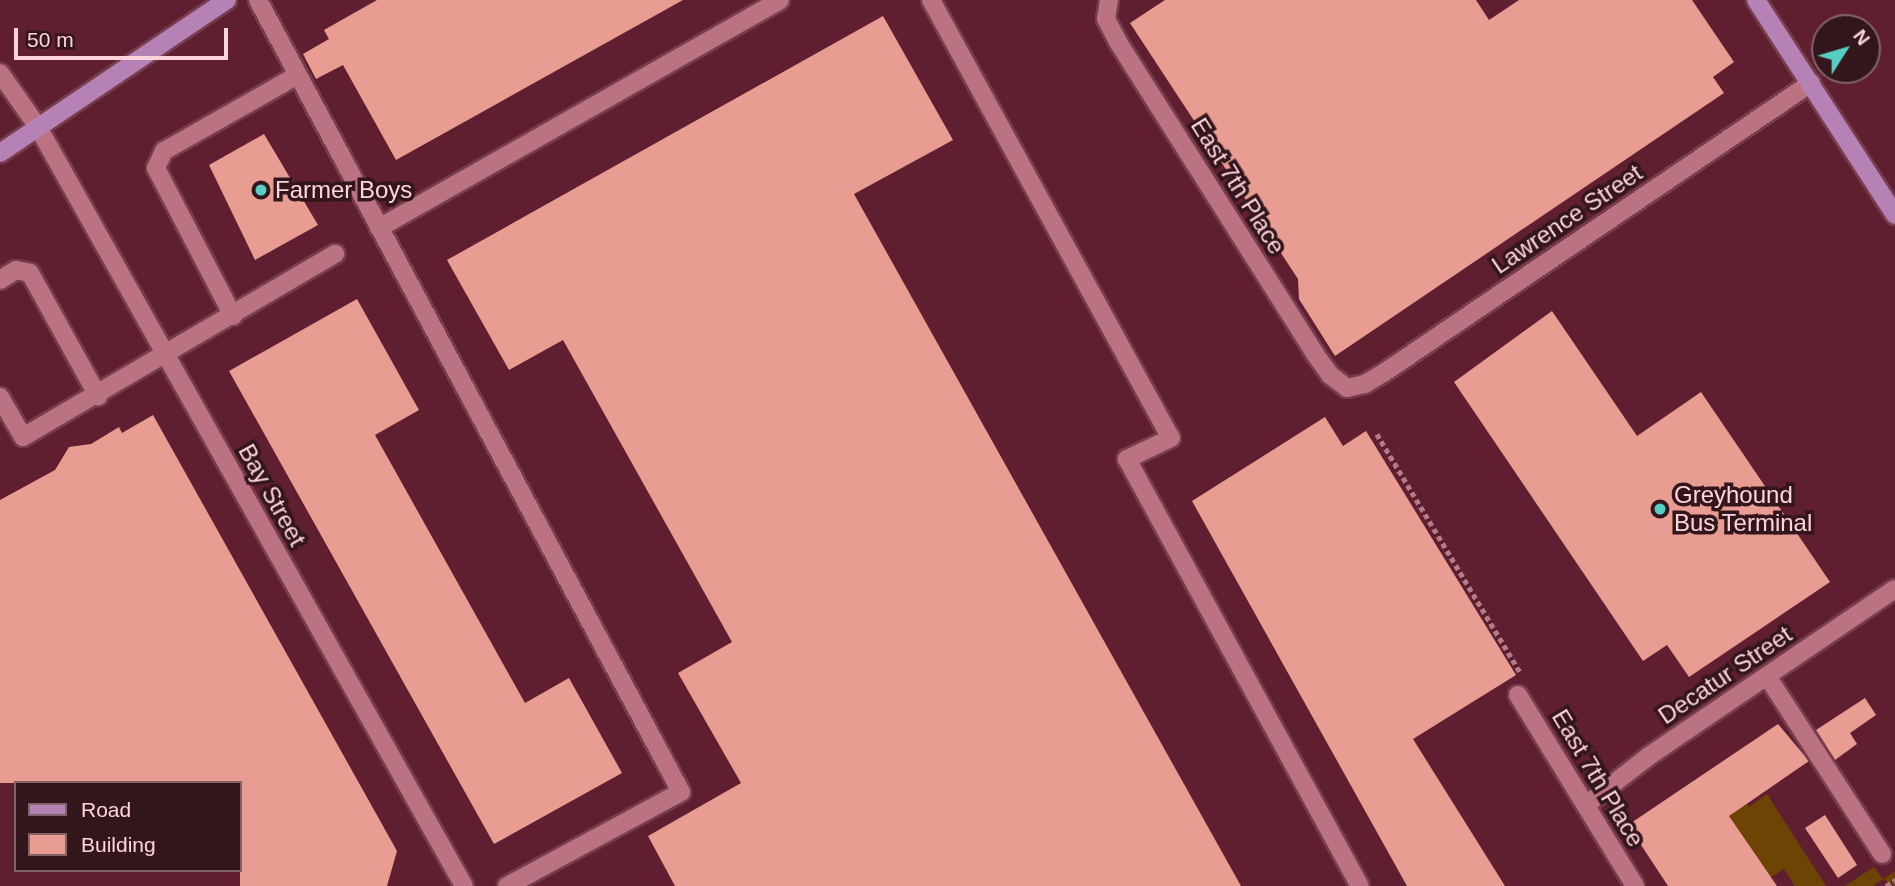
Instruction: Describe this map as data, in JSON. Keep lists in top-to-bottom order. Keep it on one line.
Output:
{"streets":{"street":["East 7th Place","Lawrence Street","Bay Street","Decatur Street"]},"crossings":[["East 7th Place","Lawrence Street"],["East 7th Place","Decatur Street"]],"places":["Farmer Boys","Greyhound Bus Terminal"],"legend":["Road","Building"],"scale_bar":"50 m","north":"top right"}
